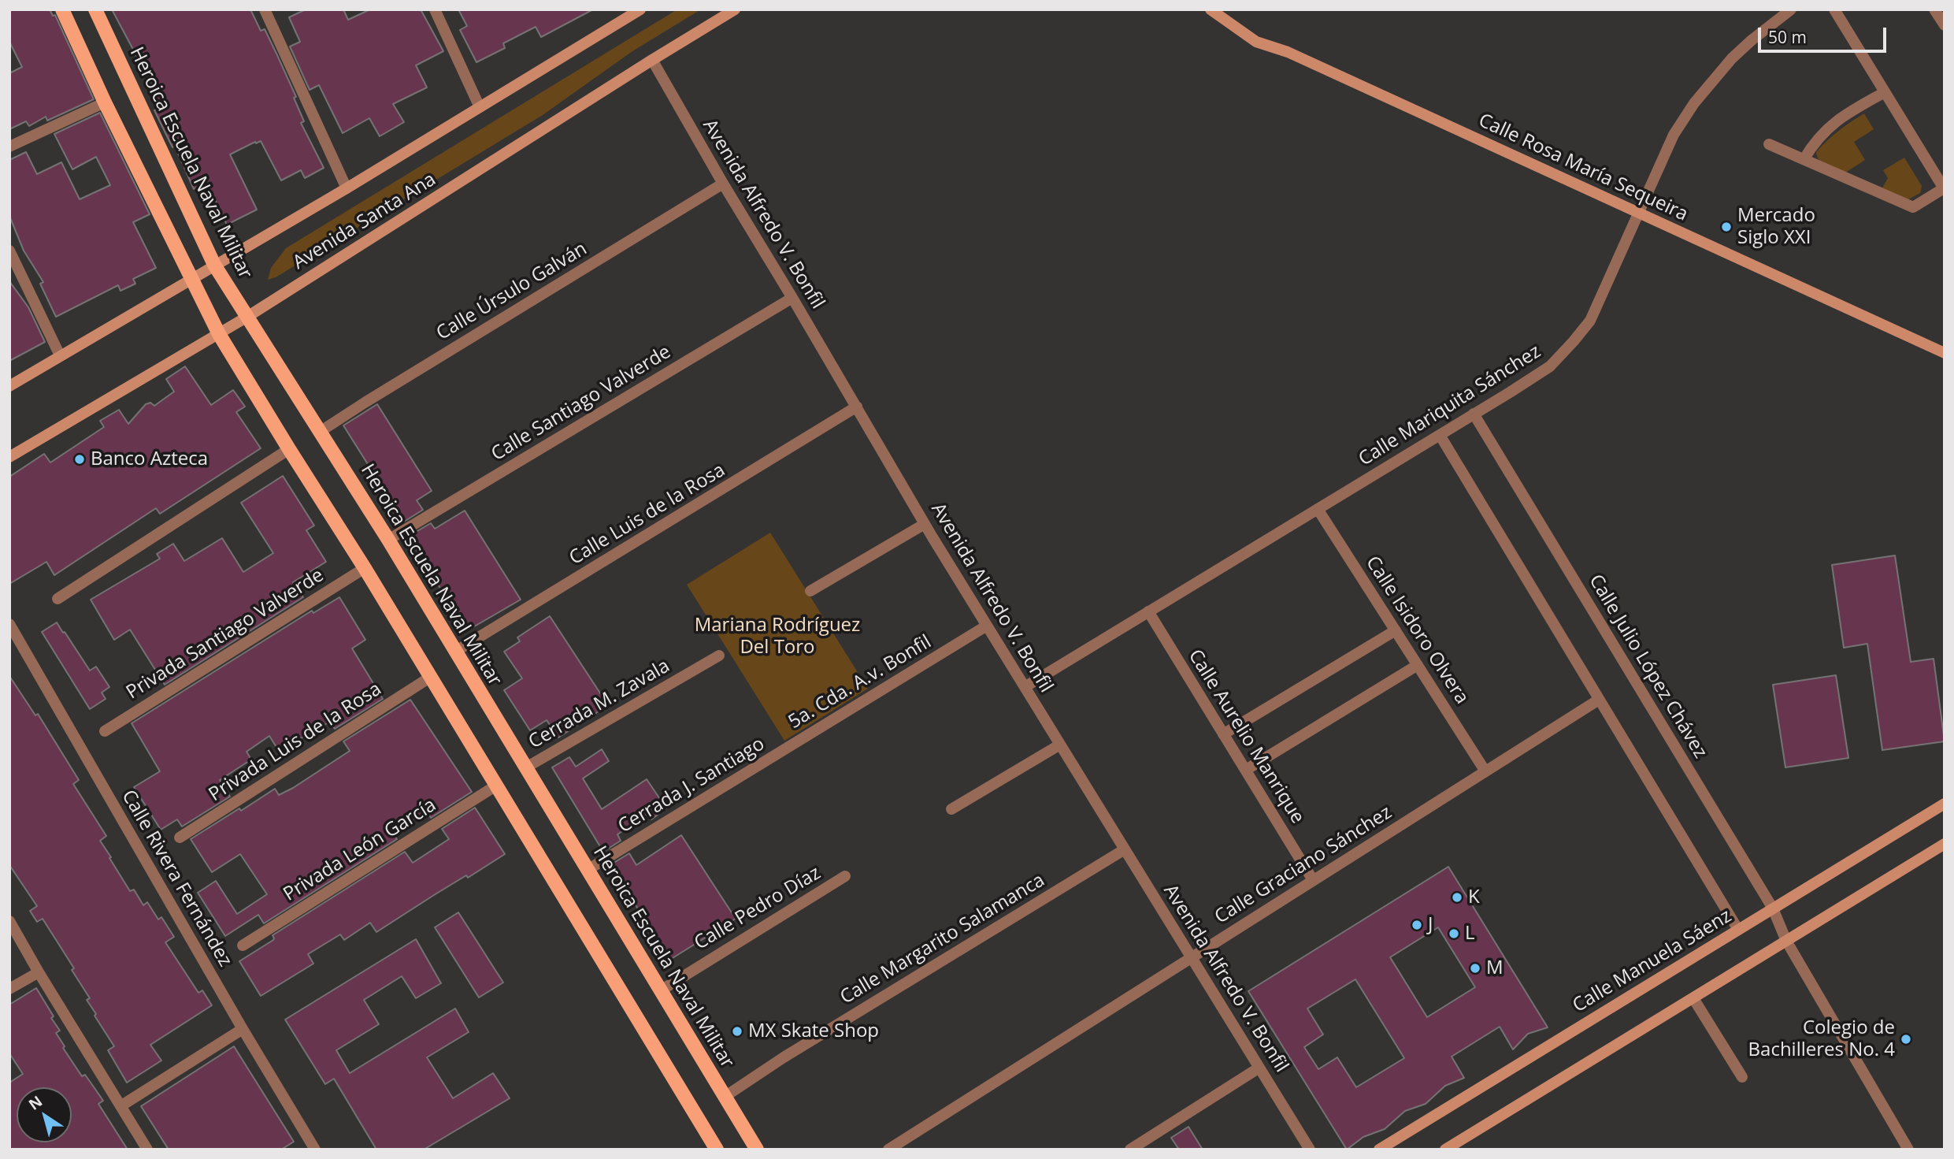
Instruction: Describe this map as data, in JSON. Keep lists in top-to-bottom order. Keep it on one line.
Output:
{"streets":{"main road":["Heroica Escuela Naval Militar"],"street":["Calle Rosa María Sequeira","Avenida Alfredo V. Bonfil","Avenida Santa Ana","Calle Úrsulo Galván","Calle Santiago Valverde","Calle Mariquita Sánchez","Calle Luis de la Rosa","Calle Isidoro Olvera","Privada Santiago Valverde","Calle Julio López Chávez","5a. Cda. A.v. Bonfil","Cerrada M. Zavala","Calle Aurelio Manrique","Privada Luis de la Rosa","Cerrada J. Santiago","Privada León García","Calle Graciano Sánchez","Calle Rivera Fernández","Calle Pedro Díaz","Calle Margarito Salamanca","Calle Manuela Sáenz"]},"crossings":[["Heroica Escuela Naval Militar","Avenida Santa Ana"],["Heroica Escuela Naval Militar","Calle Úrsulo Galván"],["Heroica Escuela Naval Militar","Calle Santiago Valverde"],["Heroica Escuela Naval Militar","Calle Luis de la Rosa"],["Heroica Escuela Naval Militar","Cerrada M. Zavala"],["Heroica Escuela Naval Militar","Cerrada J. Santiago"],["Heroica Escuela Naval Militar","Calle Pedro Díaz"],["Heroica Escuela Naval Militar","Calle Margarito Salamanca"],["Calle Rosa María Sequeira","Calle Mariquita Sánchez"],["Avenida Alfredo V. Bonfil","Avenida Santa Ana"],["Avenida Alfredo V. Bonfil","Calle Úrsulo Galván"],["Avenida Alfredo V. Bonfil","Calle Santiago Valverde"],["Avenida Alfredo V. Bonfil","Calle Mariquita Sánchez"],["Avenida Alfredo V. Bonfil","Calle Luis de la Rosa"],["Avenida Alfredo V. Bonfil","5a. Cda. A.v. Bonfil"],["Avenida Alfredo V. Bonfil","Calle Graciano Sánchez"],["Avenida Alfredo V. Bonfil","Calle Margarito Salamanca"],["Calle Mariquita Sánchez","Calle Isidoro Olvera"],["Calle Mariquita Sánchez","Calle Julio López Chávez"],["Calle Mariquita Sánchez","Calle Aurelio Manrique"],["Calle Isidoro Olvera","Calle Graciano Sánchez"],["Calle Julio López Chávez","Calle Manuela Sáenz"],["5a. Cda. A.v. Bonfil","Cerrada J. Santiago"],["Calle Aurelio Manrique","Calle Graciano Sánchez"]],"parks":["Mariana Rodríguez Del Toro"],"places":["Mercado Siglo XXI","Banco Azteca","K","J","L","M","MX Skate Shop","Colegio de Bachilleres No. 4"],"scale_bar":"50 m","north":"top left"}
